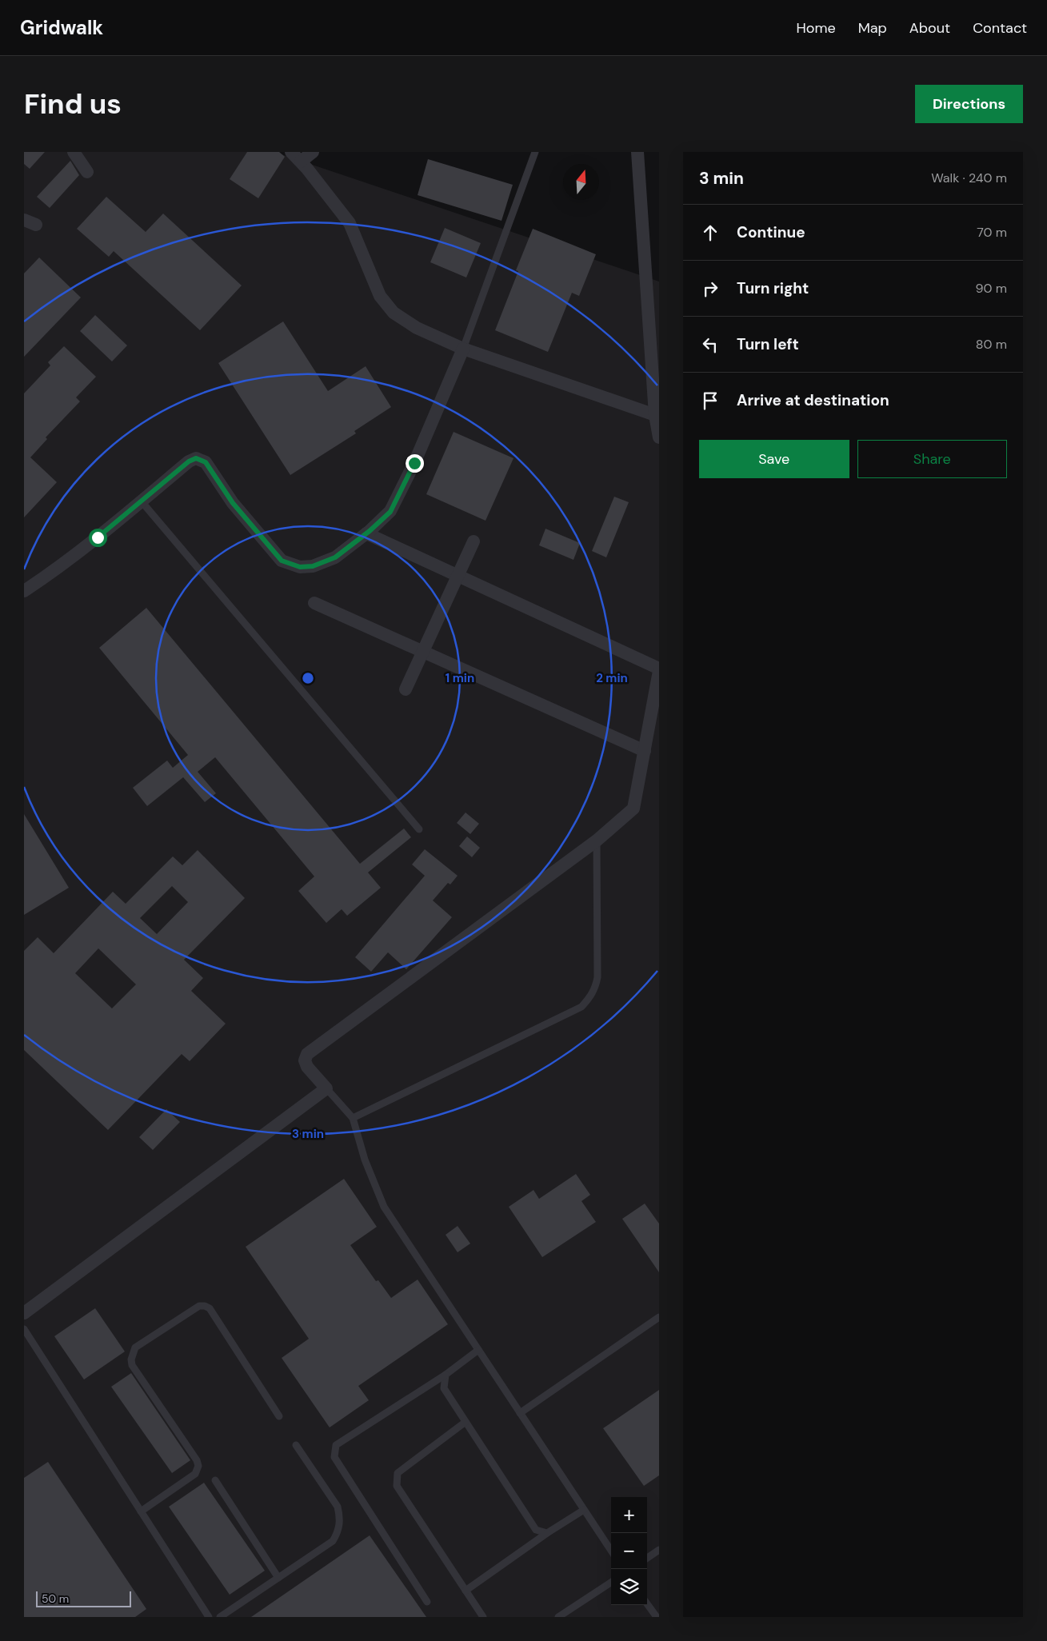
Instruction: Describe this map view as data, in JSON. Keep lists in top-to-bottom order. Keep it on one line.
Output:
{"scale_bar":"50 m","north":"top","page":{"header":"Gridwalk","nav":["Home","Map","About","Contact"],"buttons":["Directions",["Save","Share"]],"title":"Find us","heading":["3 min","Walk · 240 m"],"list":[["Continue","70 m"],["Turn right","90 m"],["Turn left","80 m"],"Arrive at destination"],"map_buttons":["+","−"],"scale":"50 m"},"rings":["1 min","2 min","3 min"]}
